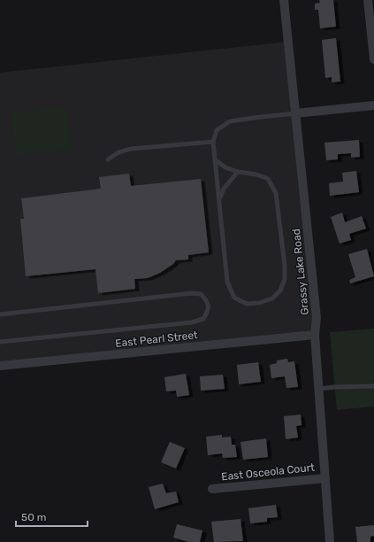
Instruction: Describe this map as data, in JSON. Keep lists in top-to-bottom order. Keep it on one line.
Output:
{"streets":{"street":["Grassy Lake Road","East Pearl Street","East Osceola Court"]},"crossings":[["Grassy Lake Road","East Pearl Street"],["Grassy Lake Road","East Osceola Court"]],"scale_bar":"50 m"}
